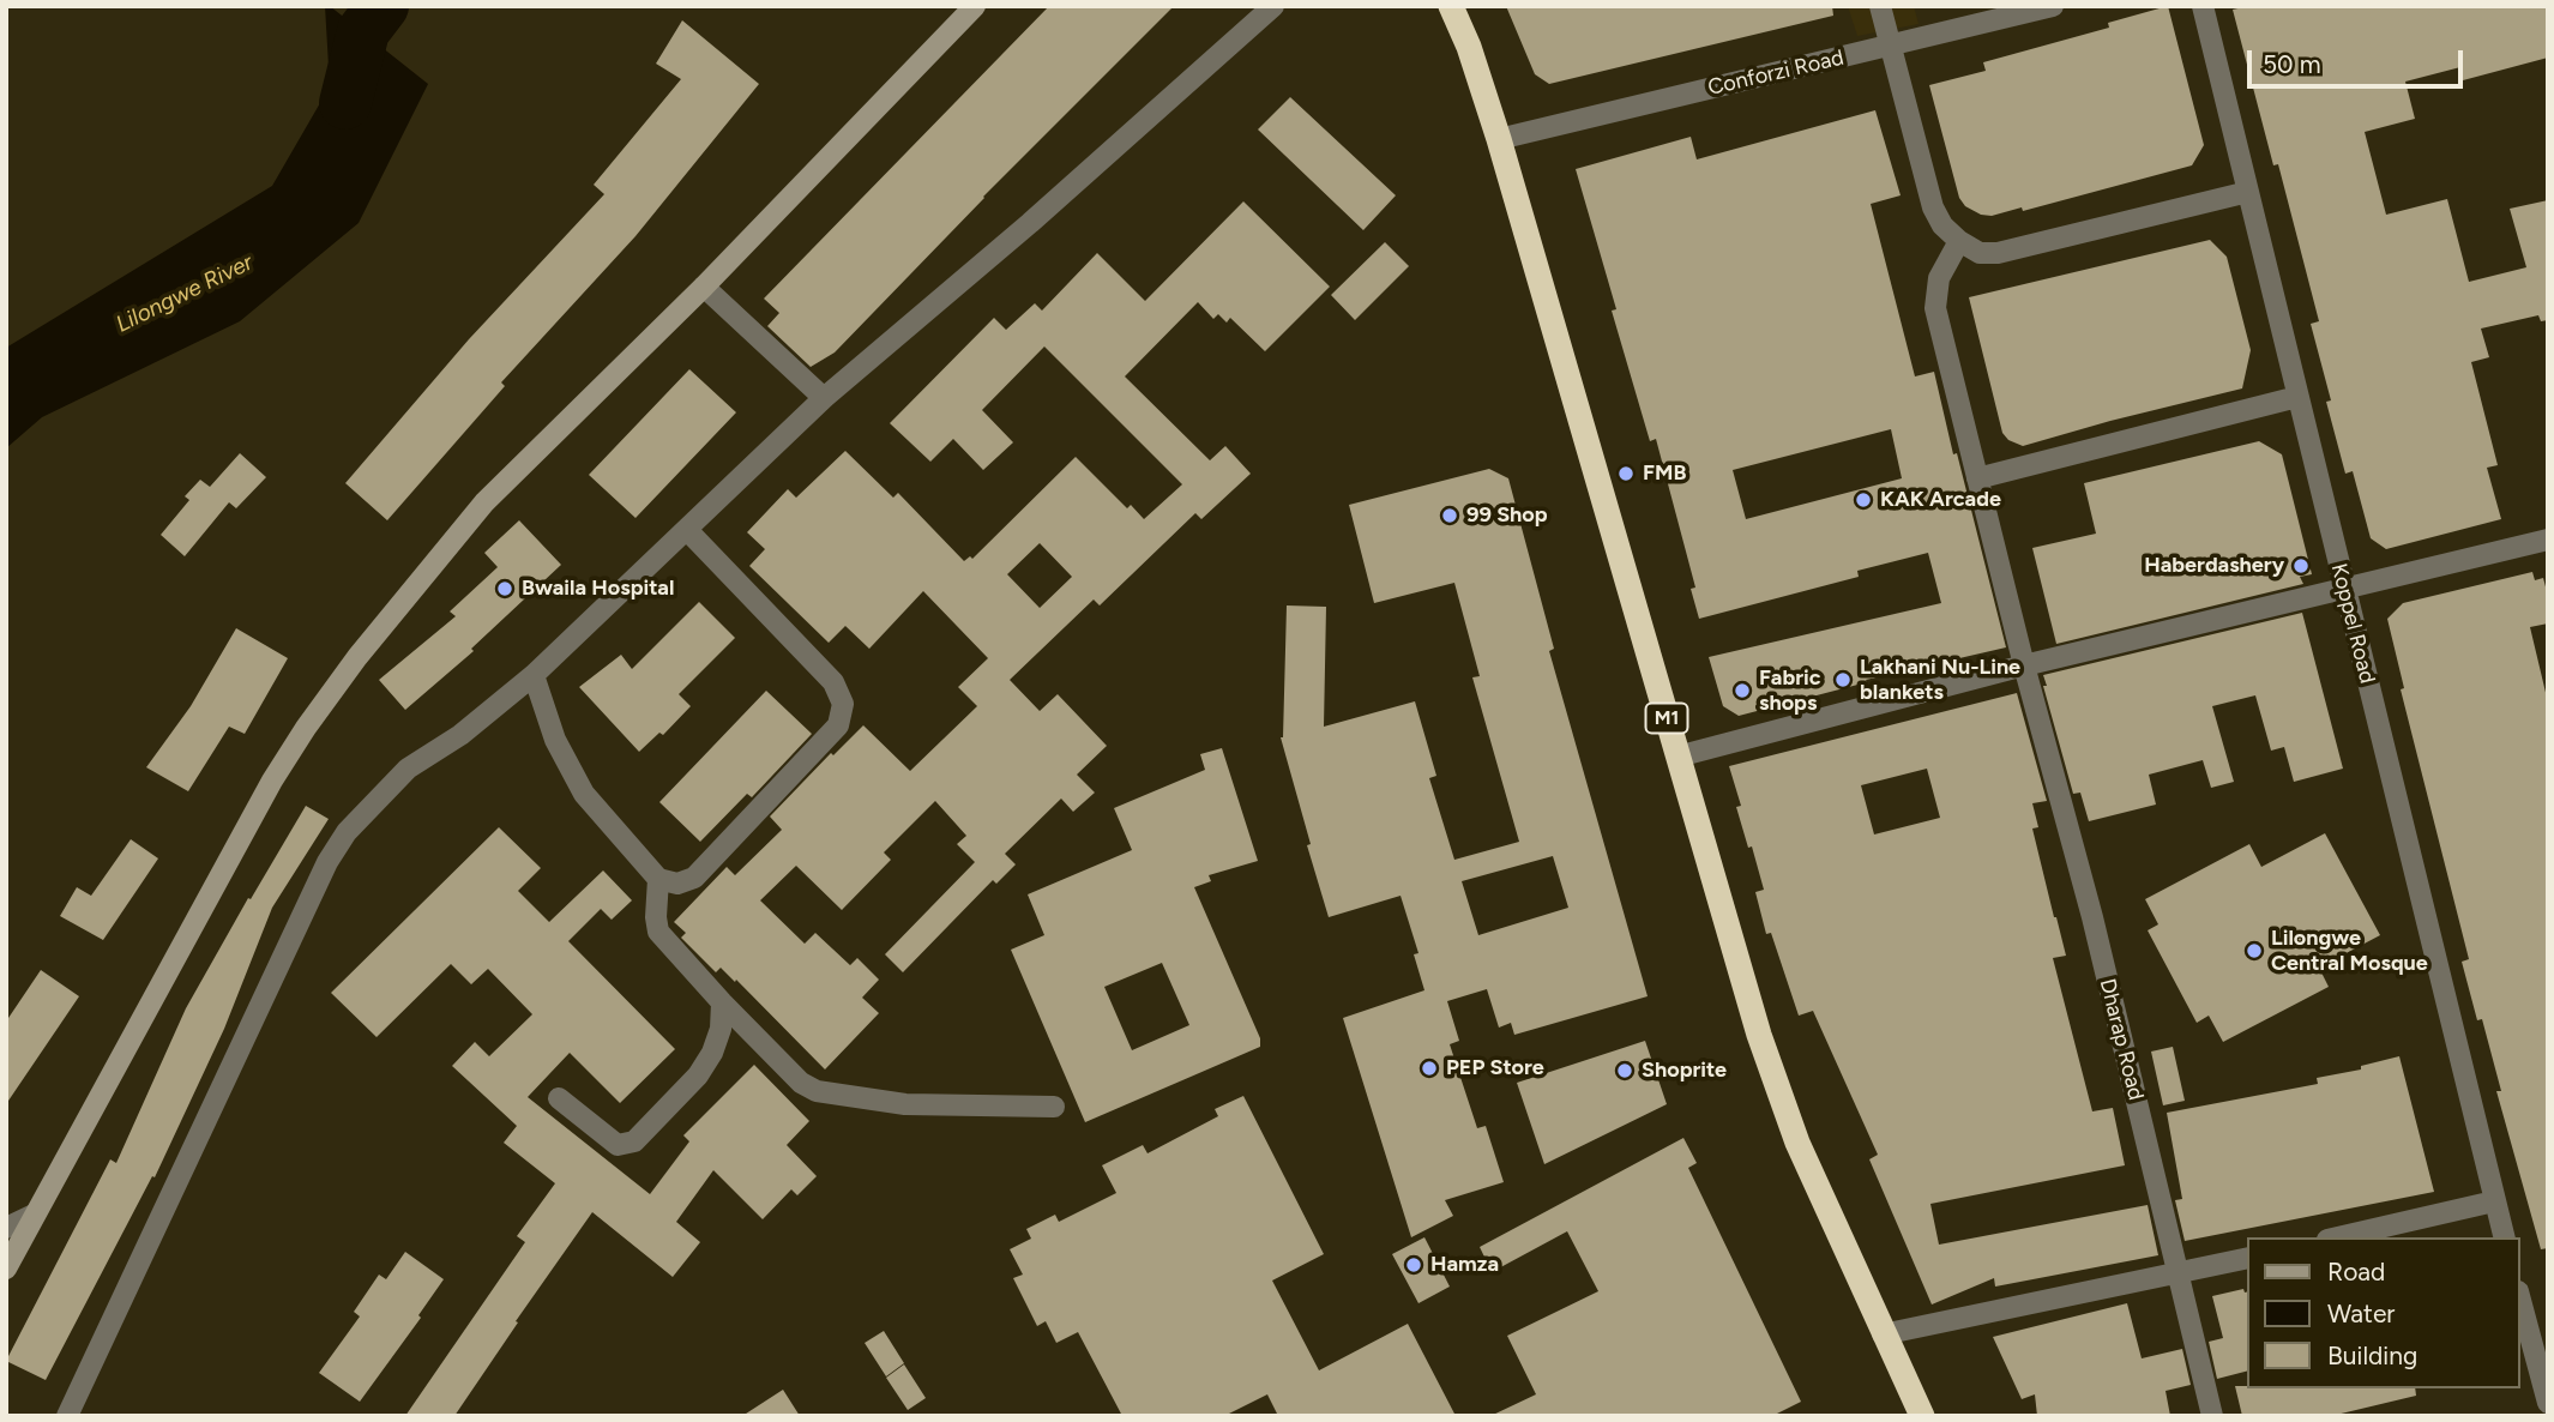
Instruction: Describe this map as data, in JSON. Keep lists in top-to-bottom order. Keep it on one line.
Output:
{"streets":{"highway":["M1"],"street":["Conforzi Road","Koppel Road","Dharap Road"]},"crossings":[["Conforzi Road","M1"]],"water":["Lilongwe River"],"places":["FMB","KAK Arcade","99 Shop","Haberdashery","Bwaila Hospital","Lakhani Nu-Line blankets","Fabric shops","Lilongwe Central Mosque","PEP Store","Shoprite","Hamza"],"legend":["Road","Water","Building"],"scale_bar":"50 m"}
